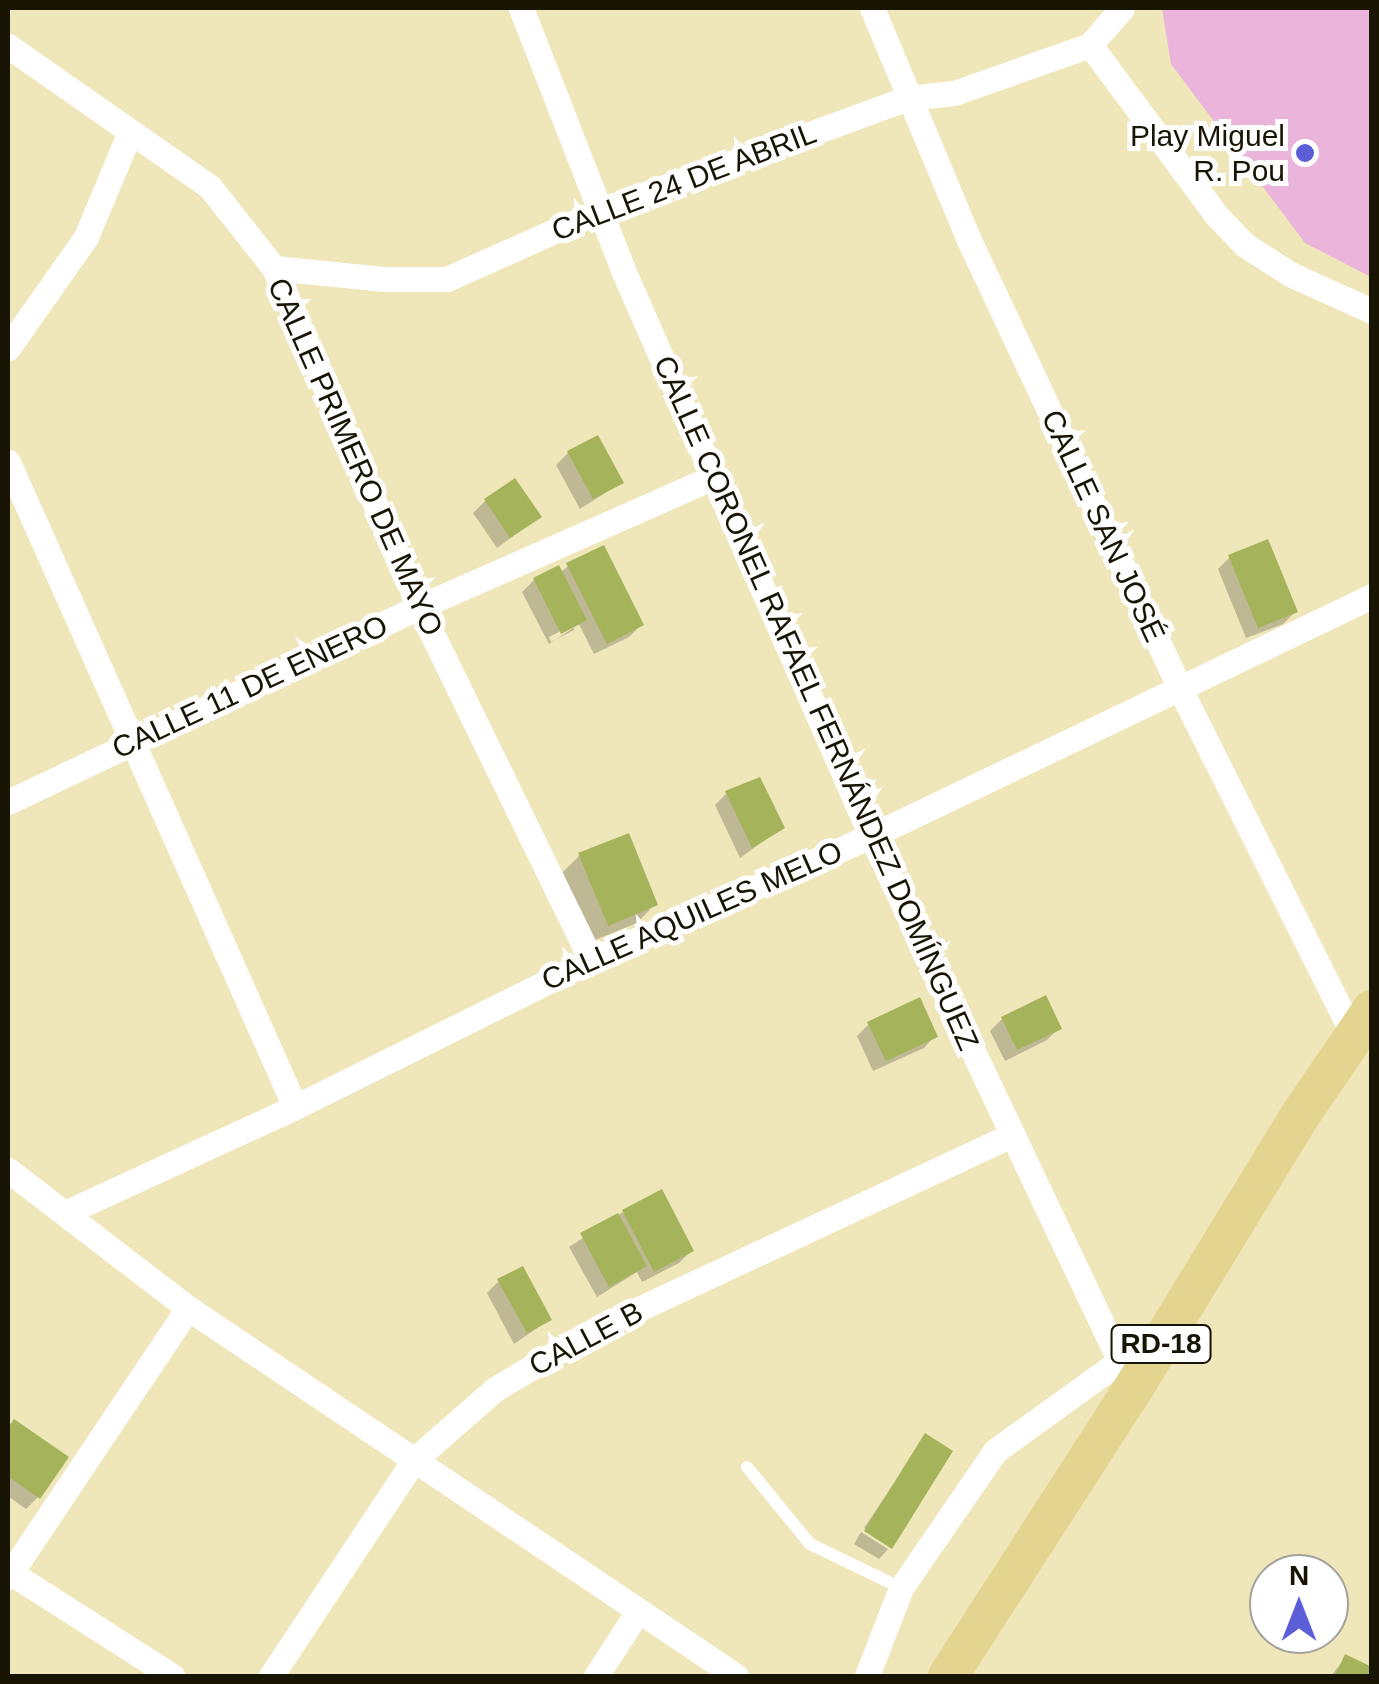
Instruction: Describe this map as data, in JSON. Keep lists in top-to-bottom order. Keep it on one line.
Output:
{"streets":{"main road":["RD-18"],"street":["CALLE 24 DE ABRIL","CALLE PRIMERO DE MAYO","CALLE SAN JOSÉ","CALLE 11 DE ENERO","CALLE CORONEL RAFAEL FERNÁNDEZ DOMÍNGUEZ","CALLE AQUILES MELO","CALLE B"]},"crossings":[["CALLE 24 DE ABRIL","CALLE PRIMERO DE MAYO"],["CALLE 24 DE ABRIL","CALLE SAN JOSÉ"],["CALLE 24 DE ABRIL","CALLE CORONEL RAFAEL FERNÁNDEZ DOMÍNGUEZ"],["CALLE PRIMERO DE MAYO","CALLE 11 DE ENERO"],["CALLE PRIMERO DE MAYO","CALLE AQUILES MELO"],["CALLE SAN JOSÉ","CALLE AQUILES MELO"],["CALLE SAN JOSÉ","RD-18"],["CALLE 11 DE ENERO","CALLE CORONEL RAFAEL FERNÁNDEZ DOMÍNGUEZ"],["CALLE CORONEL RAFAEL FERNÁNDEZ DOMÍNGUEZ","CALLE AQUILES MELO"],["CALLE CORONEL RAFAEL FERNÁNDEZ DOMÍNGUEZ","CALLE B"],["CALLE CORONEL RAFAEL FERNÁNDEZ DOMÍNGUEZ","RD-18"]],"places":["Play Miguel R. Pou"],"north":"top"}
